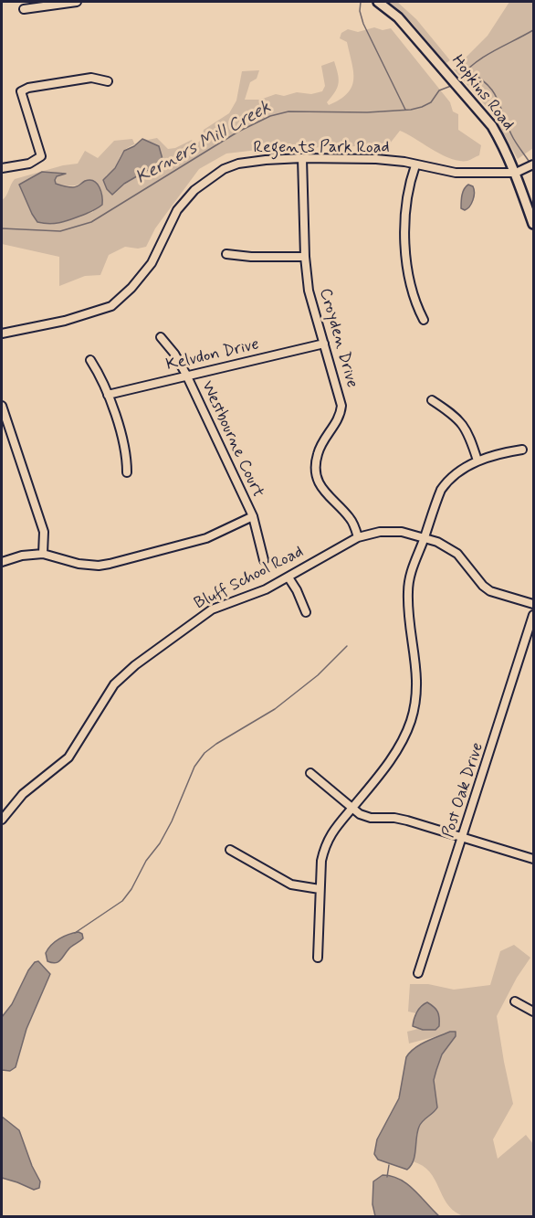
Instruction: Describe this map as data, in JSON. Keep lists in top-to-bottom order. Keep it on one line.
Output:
{"streets":{"main road":["Hopkins Road"],"street":["Regents Park Road","Croyden Drive","Kelvdon Drive","Westbourne Court","Bluff School Road","Post Oak Drive"]},"crossings":[["Hopkins Road","Regents Park Road"],["Regents Park Road","Croyden Drive"],["Croyden Drive","Kelvdon Drive"],["Croyden Drive","Bluff School Road"],["Kelvdon Drive","Westbourne Court"]],"water":["Kerners Mill Creek"]}
